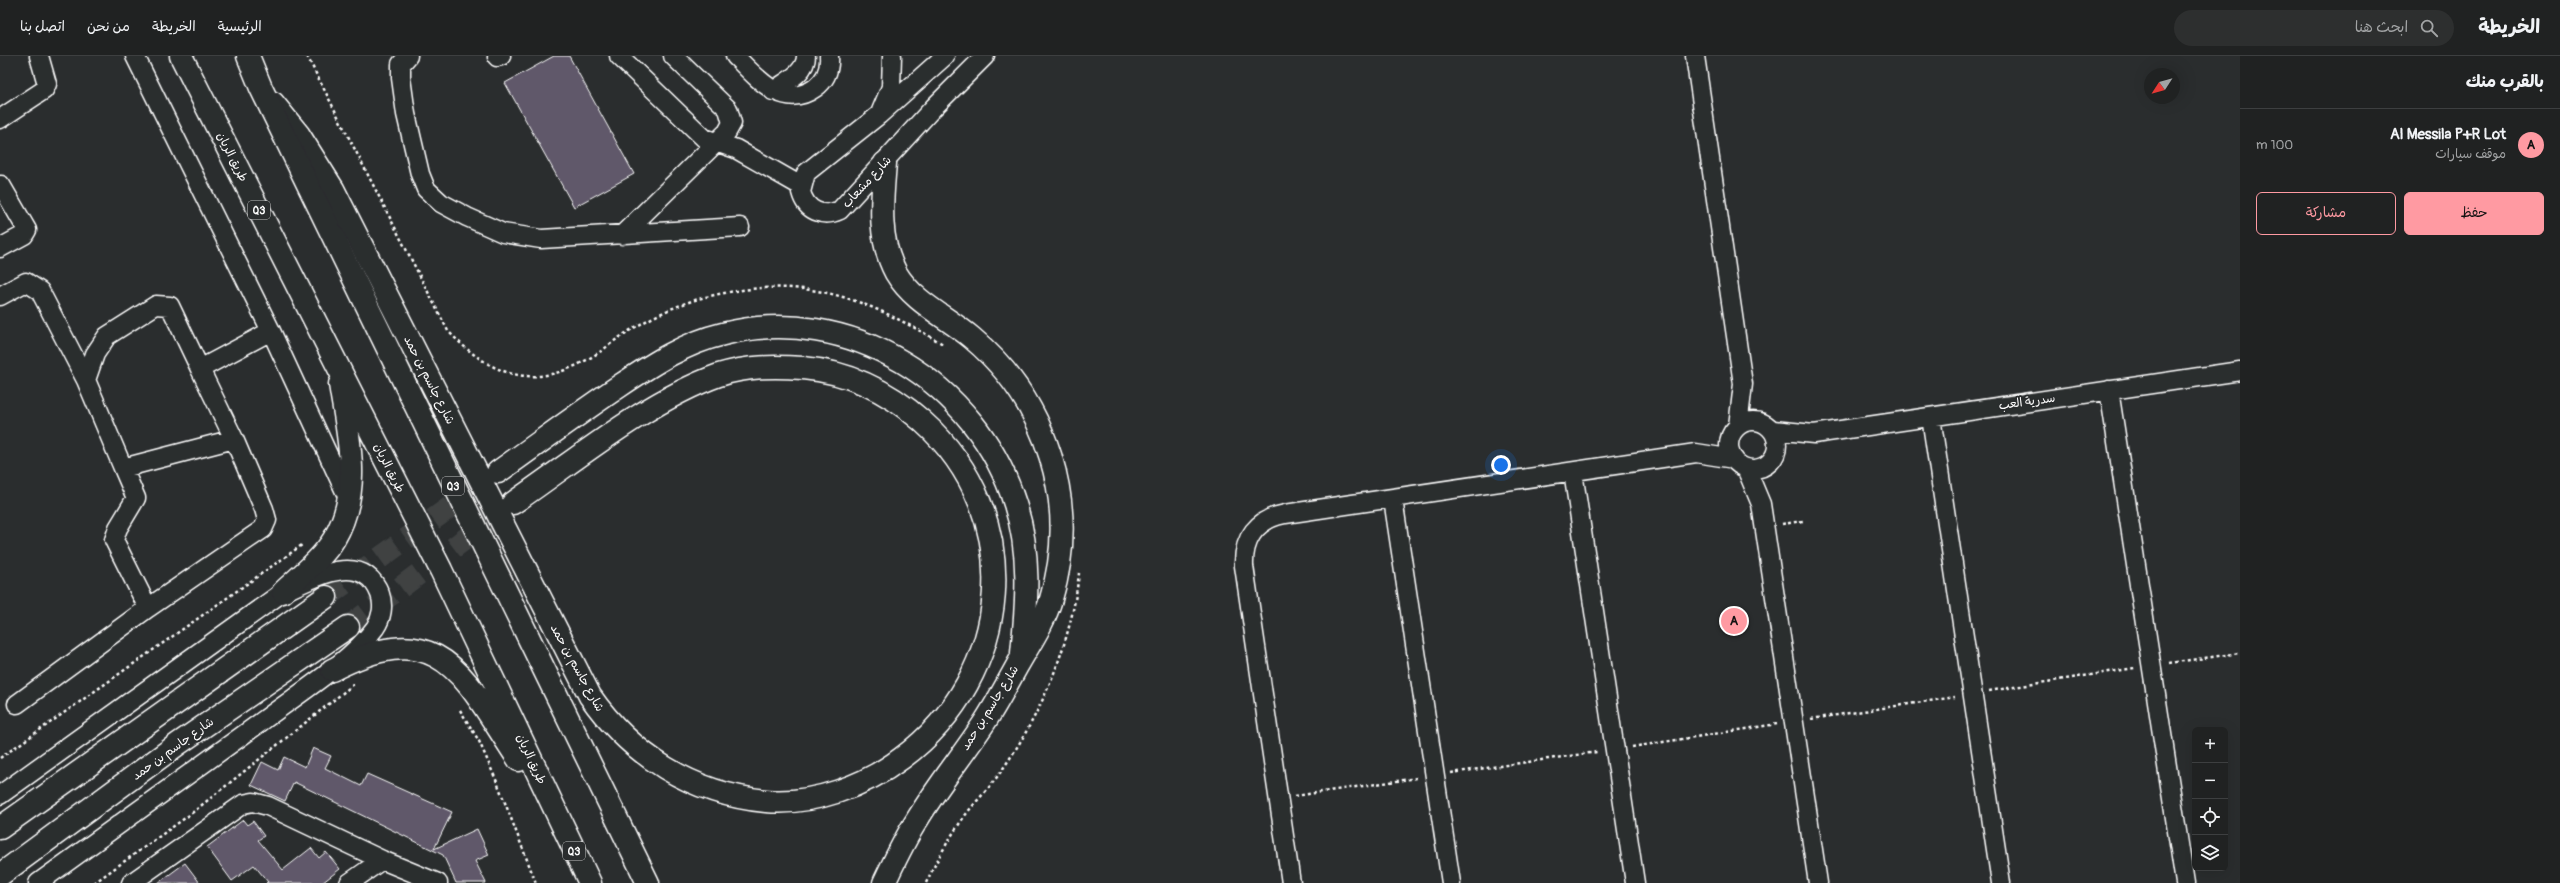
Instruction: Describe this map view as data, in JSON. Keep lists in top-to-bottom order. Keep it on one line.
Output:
{"streets":{"main road":["طريق الريان","Q3","شارع جاسم بن حمد"],"street":["شارع مشعاب","سدرية العب"]},"crossings":[["Q3","شارع جاسم بن حمد"]],"north":"bottom left","page":{"header":"الخريطة","search":"ابحث هنا","nav":["الرئيسية","الخريطة","من نحن","اتصل بنا"],"heading":"بالقرب منك","list":[{"mark":"A","name":"Al Messila P+R Lot","note":"موقف سيارات","value":"100 m"}],"buttons":["حفظ","مشاركة"],"pins":"A","map_buttons":["+","−"]}}
